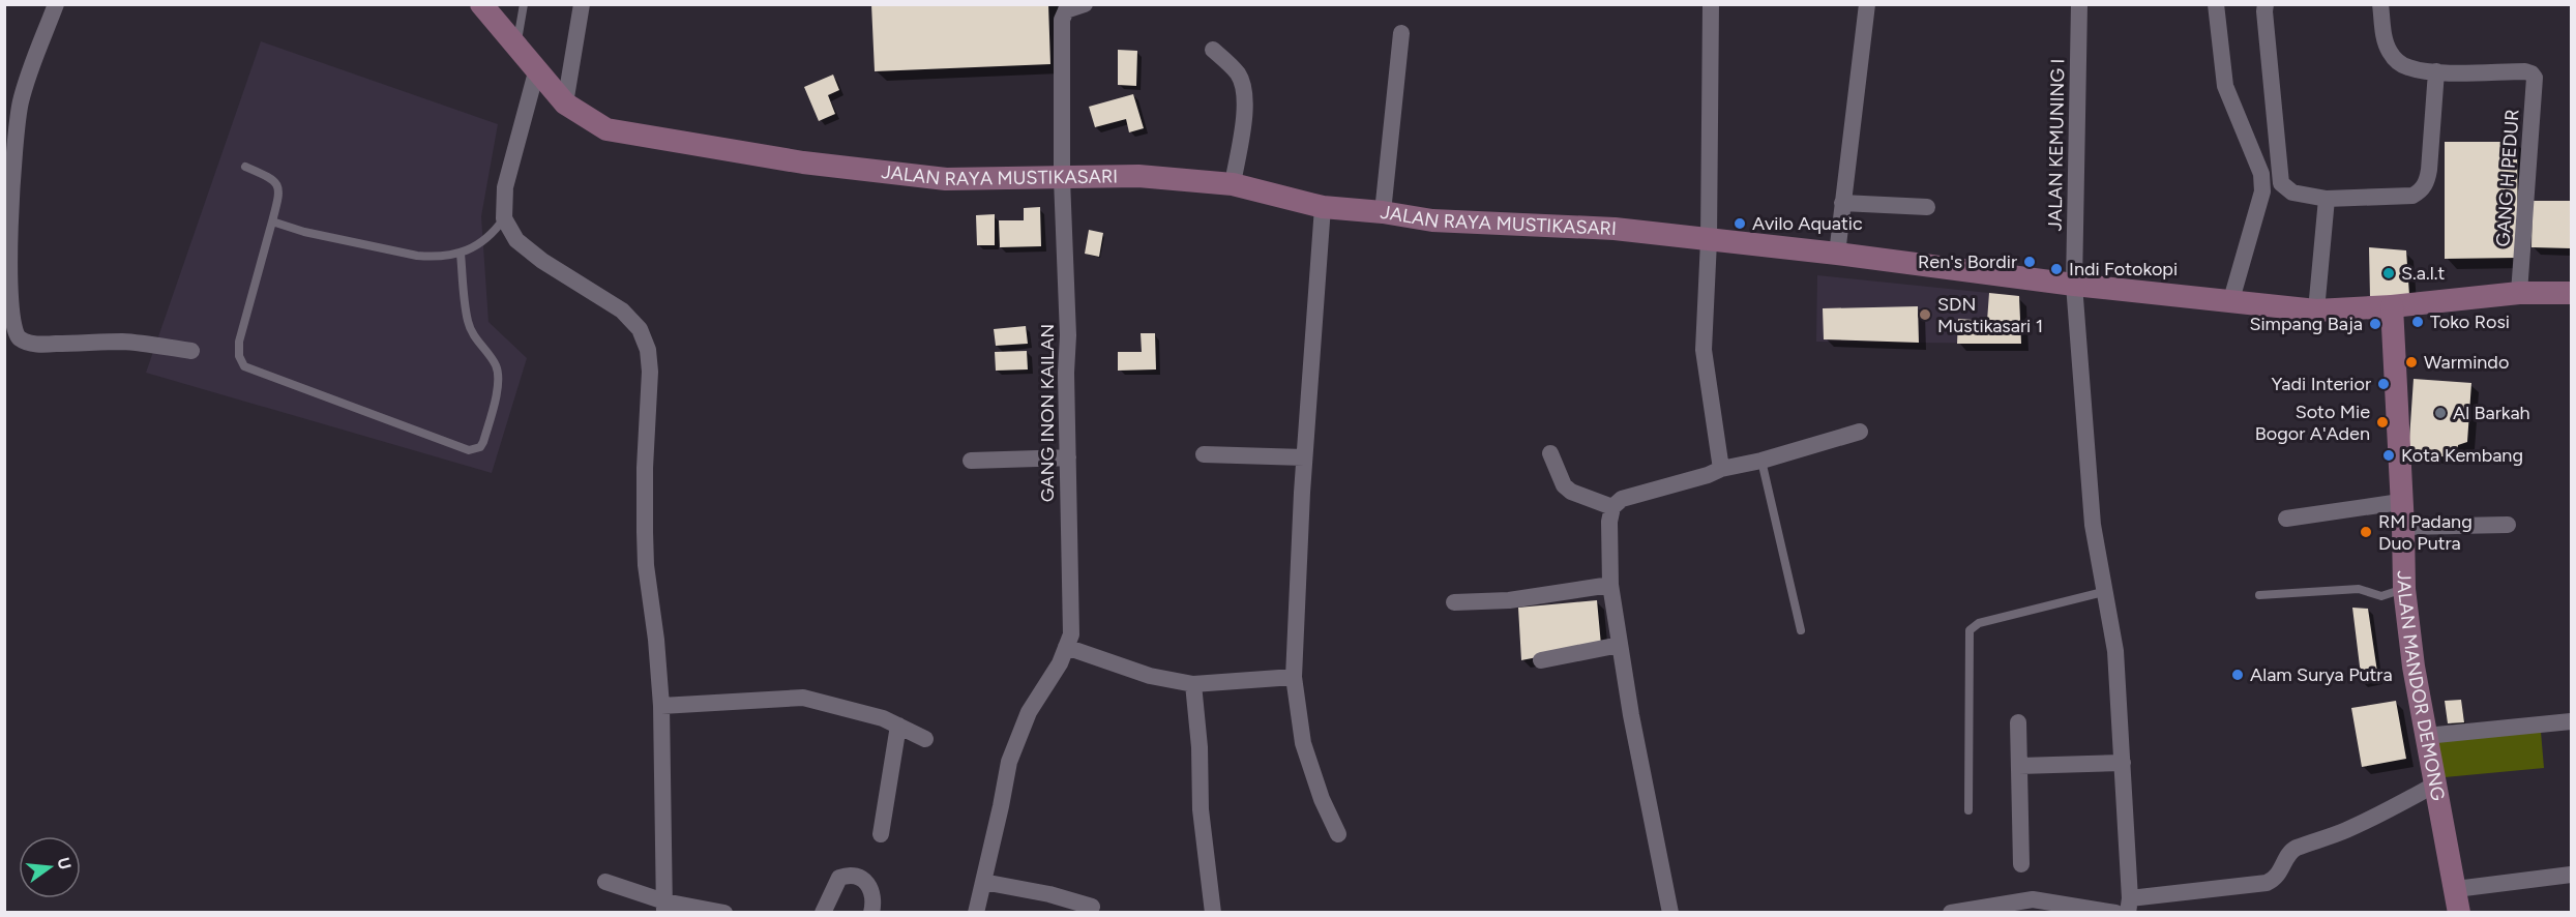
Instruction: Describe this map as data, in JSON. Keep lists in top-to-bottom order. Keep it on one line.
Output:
{"streets":{"main road":["JALAN RAYA MUSTIKASARI","JALAN MANDOR DEMONG"],"street":["JALAN KEMUNING I","GANG H PEDUR","GANG INON KAILAN"]},"crossings":[["JALAN KEMUNING I","JALAN RAYA MUSTIKASARI"],["JALAN RAYA MUSTIKASARI","GANG H PEDUR"],["JALAN RAYA MUSTIKASARI","GANG INON KAILAN"],["JALAN RAYA MUSTIKASARI","JALAN MANDOR DEMONG"]],"places":["Avilo Aquatic","Ren's Bordir","Indi Fotokopi","S.a.l.t","SDN Mustikasari 1","Toko Rosi","Simpang Baja","Warmindo","Yadi Interior","Al Barkah","Soto Mie Bogor A'Aden","Kota Kembang","RM Padang Duo Putra","Alam Surya Putra"],"north":"right"}
